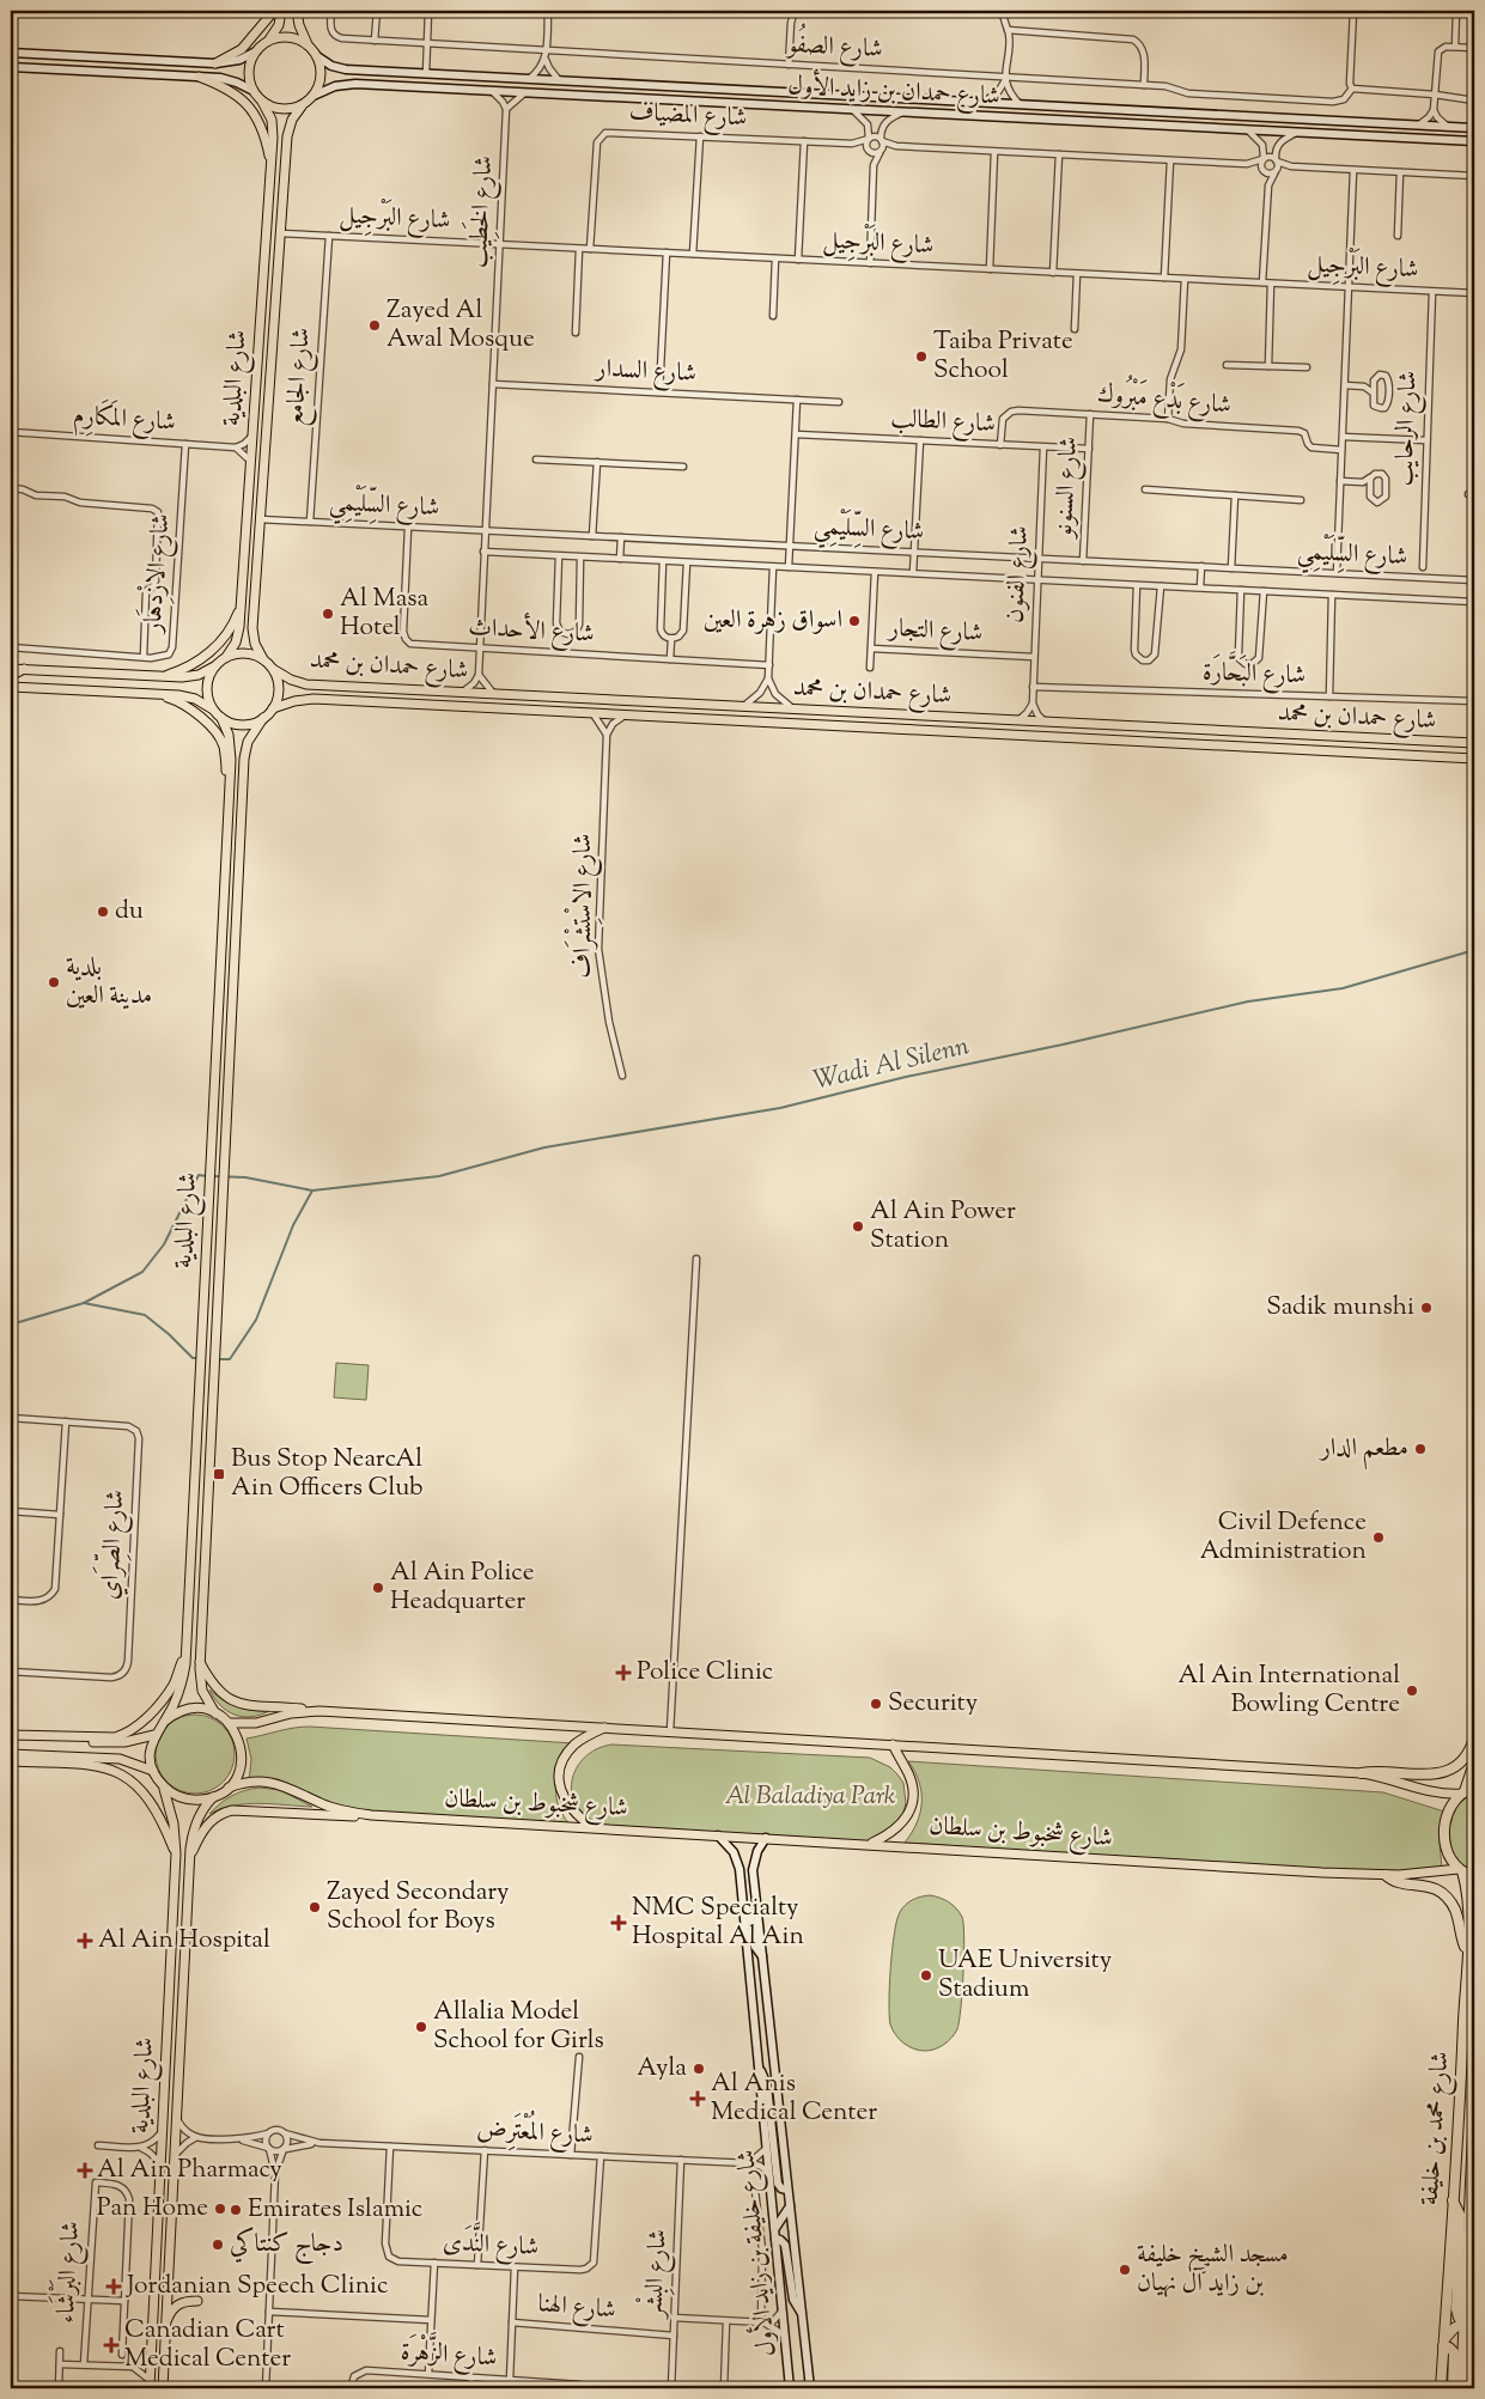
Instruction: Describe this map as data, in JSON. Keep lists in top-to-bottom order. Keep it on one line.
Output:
{"streets":{"highway":["شارع محمد بن خليفة"],"main road":["شارع حمدان بن زايد الأول","شارع البلدية","شارع حمدان بن محمد","شارع شخبوط بن سلطان","شارع خليفة بن زايد الأول"],"street":["شارع الصفُو","شارع المضياف","شارع الخَطِيب","شارع البَرْجِيل","شارع السدار","شارع الجامع","شارع بَدْع مَبْرُوك","شارع المَكَارِم","شارع الطالب","شارع الرحايب","شارع السنونو","شارع السِّلَيْمِي","شارع الازْدِهَار","شارع الفنون","شارع الأحداث","شارع التجار","شارع البَحَّارَة","شارع الاسْتِشْرَاف","شارع الصِّرَاي","شارع المُعْتَرِض","شارع النَّدَى","شارع البَرْشَاء","شارع البِشْر","شارع الهنا","شارع الزَّهْرَة"]},"crossings":[["شارع حمدان بن زايد الأول","شارع البلدية"],["شارع المضياف","شارع البَرْجِيل"],["شارع الخَطِيب","شارع البَرْجِيل"],["شارع الخَطِيب","شارع السدار"],["شارع الخَطِيب","شارع السِّلَيْمِي"],["شارع الخَطِيب","شارع الأحداث"],["شارع البَرْجِيل","شارع الجامع"],["شارع البَرْجِيل","شارع البلدية"],["شارع البَرْجِيل","شارع الرحايب"],["شارع الجامع","شارع السِّلَيْمِي"],["شارع البلدية","شارع السِّلَيْمِي"],["شارع البلدية","شارع حمدان بن محمد"],["شارع البلدية","شارع شخبوط بن سلطان"],["شارع بَدْع مَبْرُوك","شارع الطالب"],["شارع بَدْع مَبْرُوك","شارع السنونو"],["شارع المَكَارِم","شارع الازْدِهَار"],["شارع الطالب","شارع السنونو"],["شارع الطالب","شارع الفنون"],["شارع السنونو","شارع السِّلَيْمِي"],["شارع السِّلَيْمِي","شارع الفنون"],["شارع السِّلَيْمِي","شارع الأحداث"],["شارع الفنون","شارع التجار"],["شارع الفنون","شارع البَحَّارَة"],["شارع شخبوط بن سلطان","شارع محمد بن خليفة"],["شارع شخبوط بن سلطان","شارع خليفة بن زايد الأول"],["شارع المُعْتَرِض","شارع النَّدَى"],["شارع المُعْتَرِض","شارع خليفة بن زايد الأول"],["شارع المُعْتَرِض","شارع البِشْر"],["شارع البِشْر","شارع الهنا"]],"water":["Wadi Al Silenn"],"parks":["Al Baladiya Park"],"places":{"other":["Zayed Al Awal Mosque","Taiba Private School","Al Masa Hotel","اسواق زهرة العين","du","بلدية مدينة العين","Al Ain Power Station","Sadik munshi","مطعم الدار","Civil Defence Administration","Al Ain Police Headquarter","Al Ain International Bowling Centre","Security","Zayed Secondary School for Boys","UAE University Stadium","Allalia Model School for Girls","Ayla","Pan Home","Emirates Islamic","دجاج كنتاكي","مسجد الشيخ خليفة بن زايد آل نهيان"],"transit":["Bus Stop NearcAl Ain Officers Club"],"health":["Police Clinic","NMC Specialty Hospital Al Ain","Al Ain Hospital","Al Anis Medical Center","Al Ain Pharmacy","Jordanian Speech Clinic","Canadian Cart Medical Center"]}}
